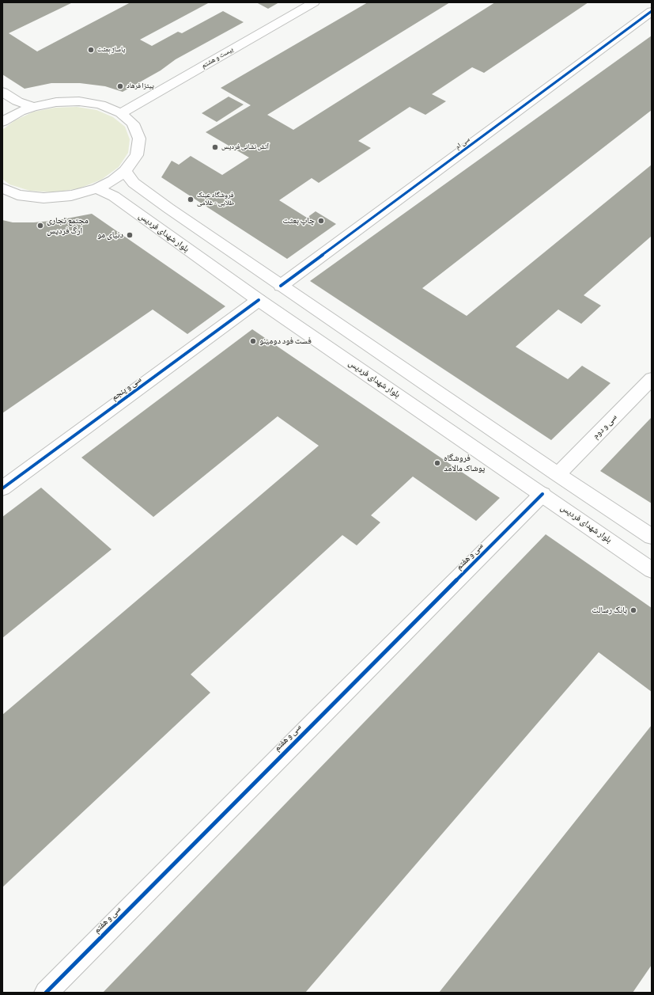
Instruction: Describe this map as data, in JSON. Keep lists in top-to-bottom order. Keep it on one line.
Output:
{"streets":{"main road":["بیست و هشتم","سی ام","بلوار شهدای فردیس","سی و پنجم","سی و دوم","سی و هفتم"]},"crossings":[["بلوار شهدای فردیس","سی و پنجم"],["بلوار شهدای فردیس","سی و هفتم"]],"places":["پاساژ بعثت","پیتزا فرهاد","آتش نشانی فردیس","فروشگاه عینک طلایی - غلامی","چاپ بعثت","مجتمع تجاری ارگ فردیس","دنیای مو","فست فود دومینو","فروشگاه پوشاک مالامد","بانک رسالت"]}
